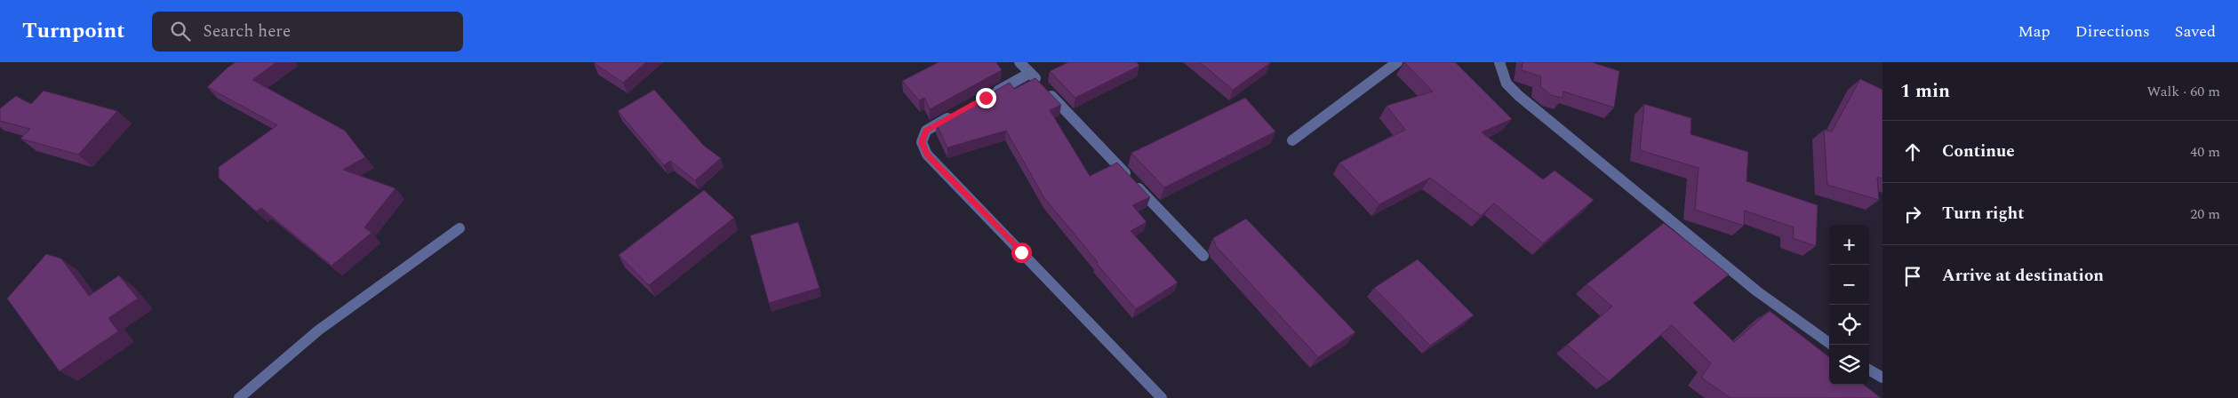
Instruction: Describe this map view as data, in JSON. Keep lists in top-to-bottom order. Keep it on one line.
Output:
{"page":{"header":"Turnpoint","search":"Search here","nav":["Map","Directions","Saved"],"heading":["1 min","Walk · 60 m"],"list":[["Continue","40 m"],["Turn right","20 m"],"Arrive at destination"],"map_buttons":["+","−"]}}
